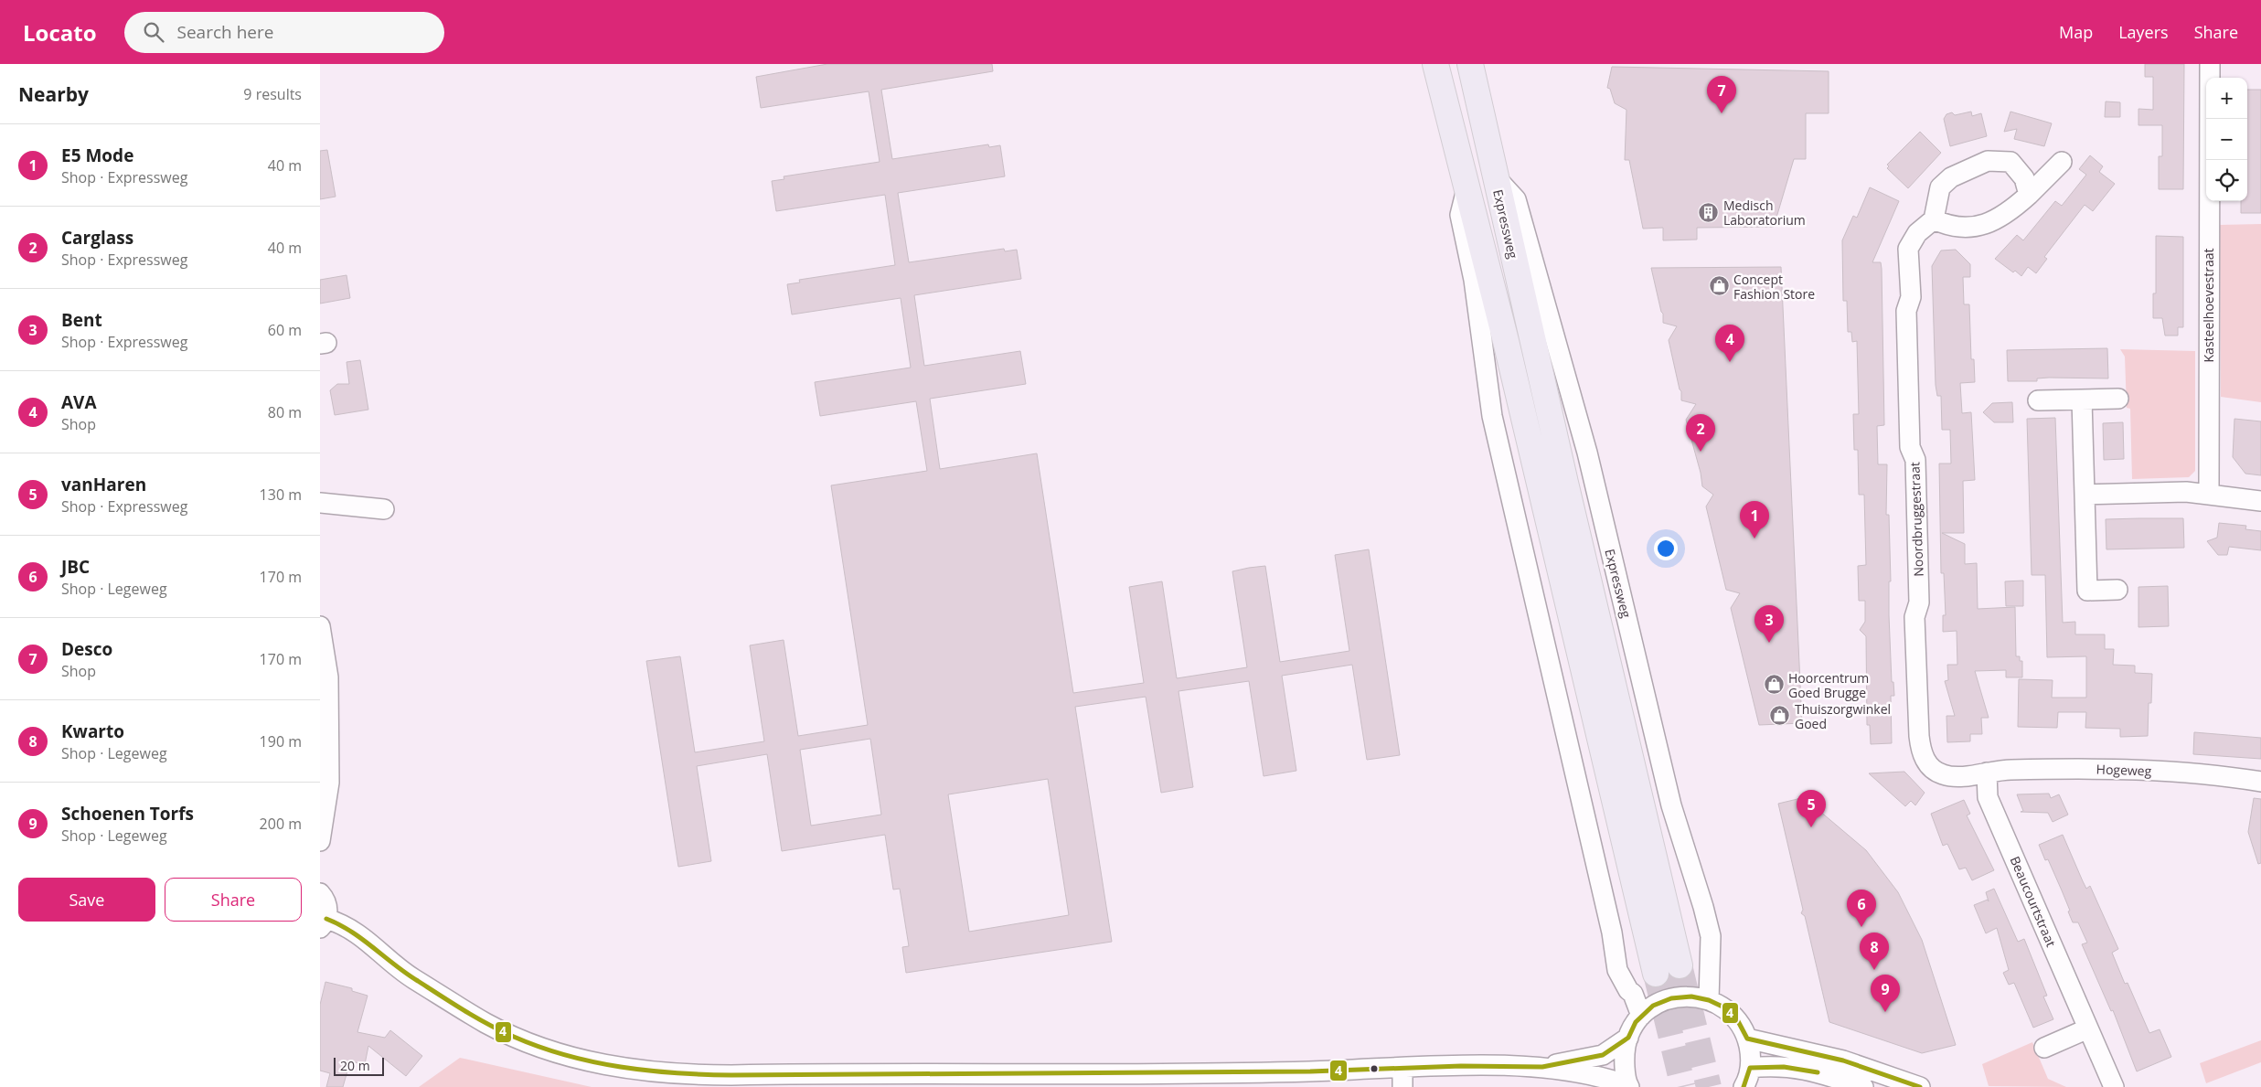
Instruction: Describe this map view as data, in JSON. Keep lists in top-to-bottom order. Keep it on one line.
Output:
{"streets":{"highway":["Expressweg"],"street":["Kasteelhoevestraat","Noordbruggestraat","Hogeweg","Beaucourtstraat"]},"crossings":[["Noordbruggestraat","Hogeweg"],["Noordbruggestraat","Beaucourtstraat"],["Hogeweg","Beaucourtstraat"]],"places":{"building":["Medisch Laboratorium"],"shop":["Concept Fashion Store","Hoorcentrum Goed Brugge","Thuiszorgwinkel Goed"]},"lines":["transit line 4"],"scale_bar":"20 m","page":{"header":"Locato","search":"Search here","nav":["Map","Layers","Share"],"heading":["Nearby","9 results"],"pins":["7","4","2","1","3","5","6","8","9"],"map_buttons":["+","−"],"list":[{"mark":"1","name":"E5 Mode","note":"Shop · Expressweg","value":"40 m"},{"mark":"2","name":"Carglass","note":"Shop · Expressweg","value":"40 m"},{"mark":"3","name":"Bent","note":"Shop · Expressweg","value":"60 m"},{"mark":"4","name":"AVA","note":"Shop","value":"80 m"},{"mark":"5","name":"vanHaren","note":"Shop · Expressweg","value":"130 m"},{"mark":"6","name":"JBC","note":"Shop · Legeweg","value":"170 m"},{"mark":"7","name":"Desco","note":"Shop","value":"170 m"},{"mark":"8","name":"Kwarto","note":"Shop · Legeweg","value":"190 m"},{"mark":"9","name":"Schoenen Torfs","note":"Shop · Legeweg","value":"200 m"}],"buttons":["Save","Share"],"scale":"20 m"}}
